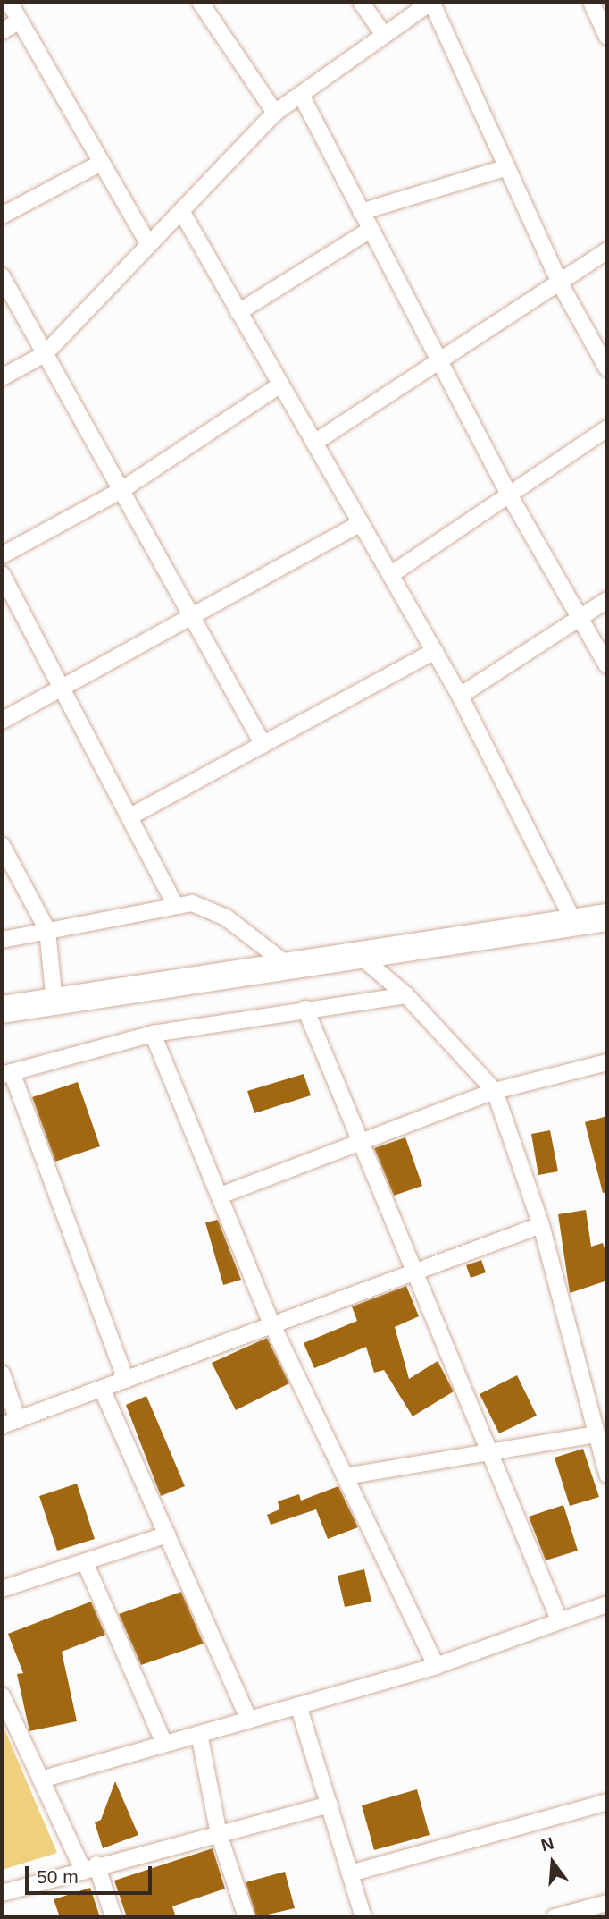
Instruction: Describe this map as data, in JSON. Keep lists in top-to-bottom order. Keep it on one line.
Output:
{"scale_bar":"50 m","north":"top"}
